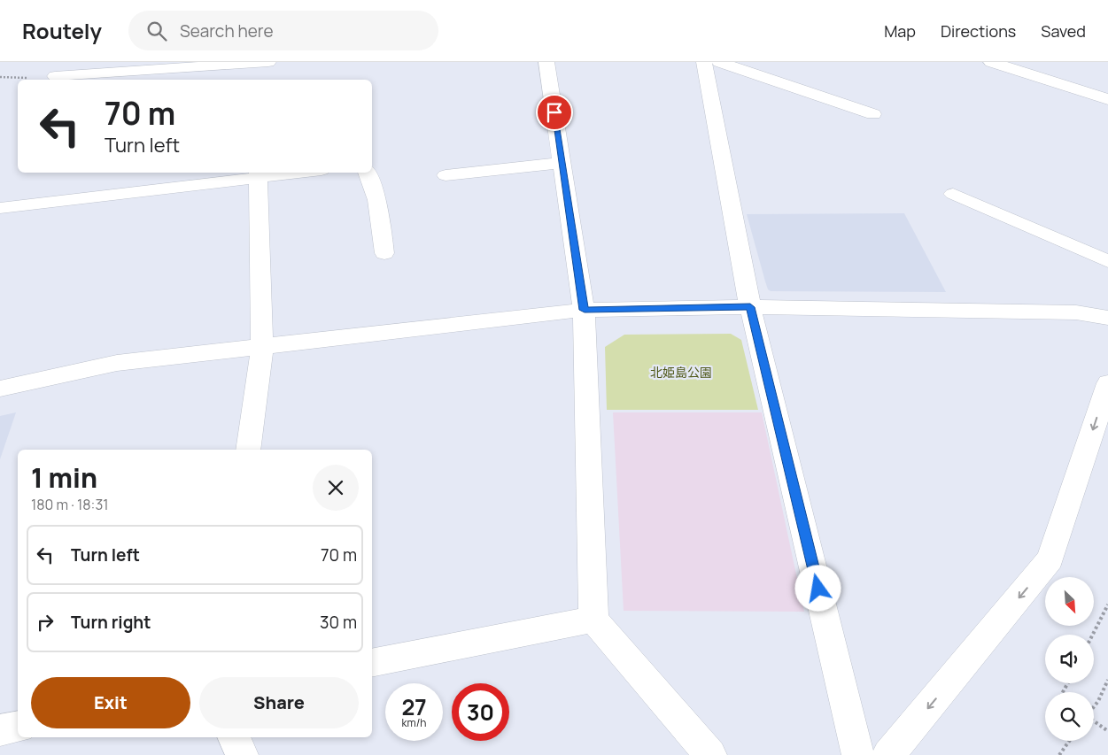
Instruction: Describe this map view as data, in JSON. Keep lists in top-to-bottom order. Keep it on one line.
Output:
{"parks":["北姫島公園"],"north":"bottom right","page":{"header":"Routely","search":"Search here","nav":["Map","Directions","Saved"],"turn":["70 m","Turn left"],"heading":["1 min","180 m · 18:31"],"list":[{"name":"Turn left","value":"70 m"},{"name":"Turn right","value":"30 m"}],"buttons":["Exit","Share"],"speed":"27 km/h","limit":"30"}}
